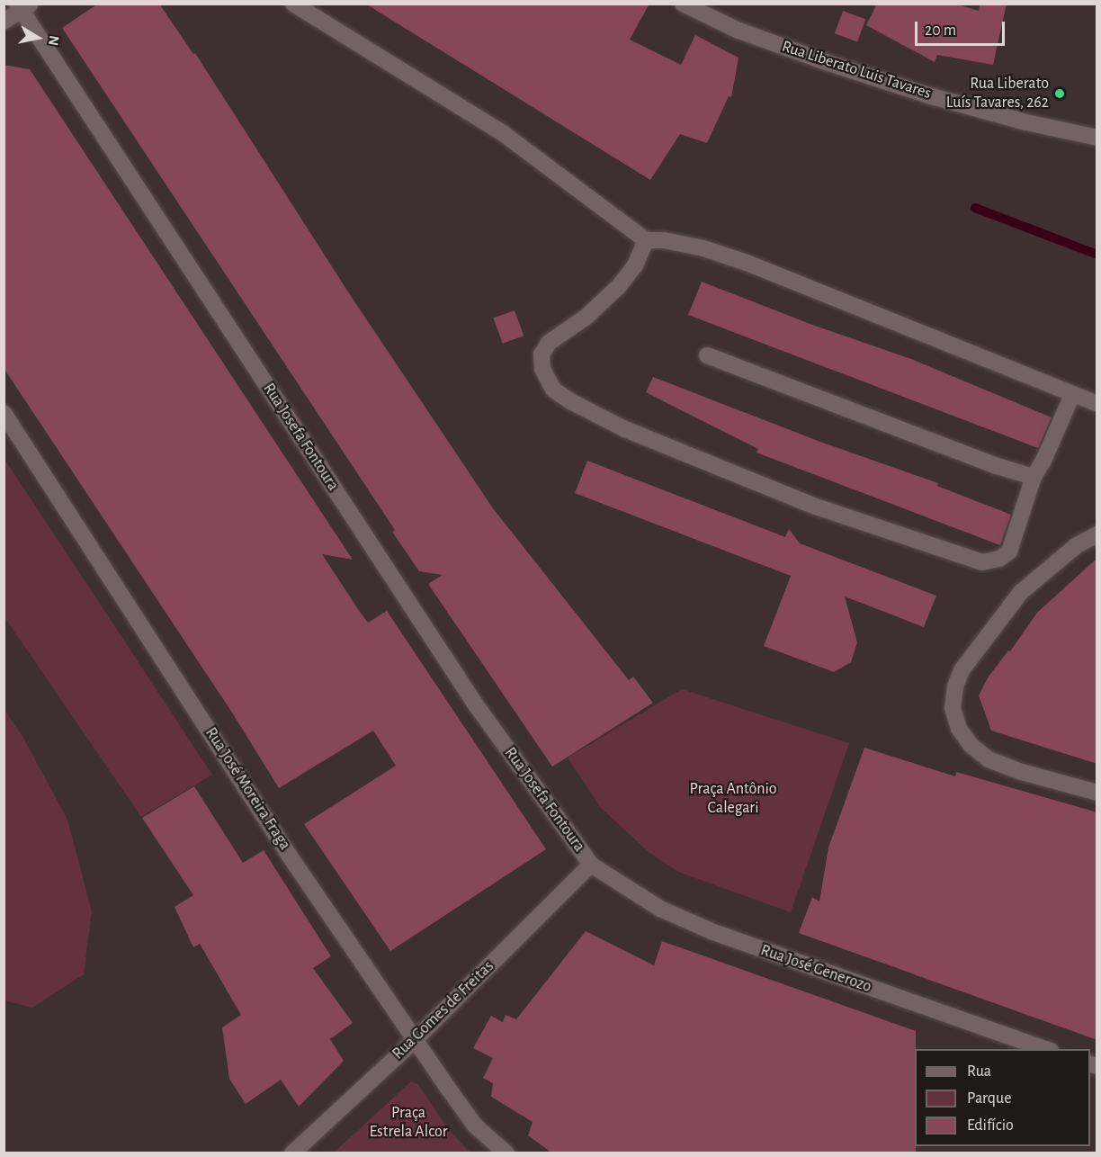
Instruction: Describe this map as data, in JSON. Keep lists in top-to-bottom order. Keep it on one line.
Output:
{"streets":{"street":["Rua Liberato Luis Tavares","Rua Josefa Fontoura","Rua José Moreira Fraga","Rua José Generozo","Rua Gomes de Freitas"]},"crossings":[["Rua Josefa Fontoura","Rua José Generozo"],["Rua Josefa Fontoura","Rua Gomes de Freitas"],["Rua José Moreira Fraga","Rua Gomes de Freitas"],["Rua José Generozo","Rua Gomes de Freitas"]],"parks":["Praça Antônio Calegari","Praça Estrela Alcor"],"places":["Rua Liberato Luís Tavares, 262"],"legend":["Rua","Parque","Edifício"],"scale_bar":"20 m","north":"right"}
